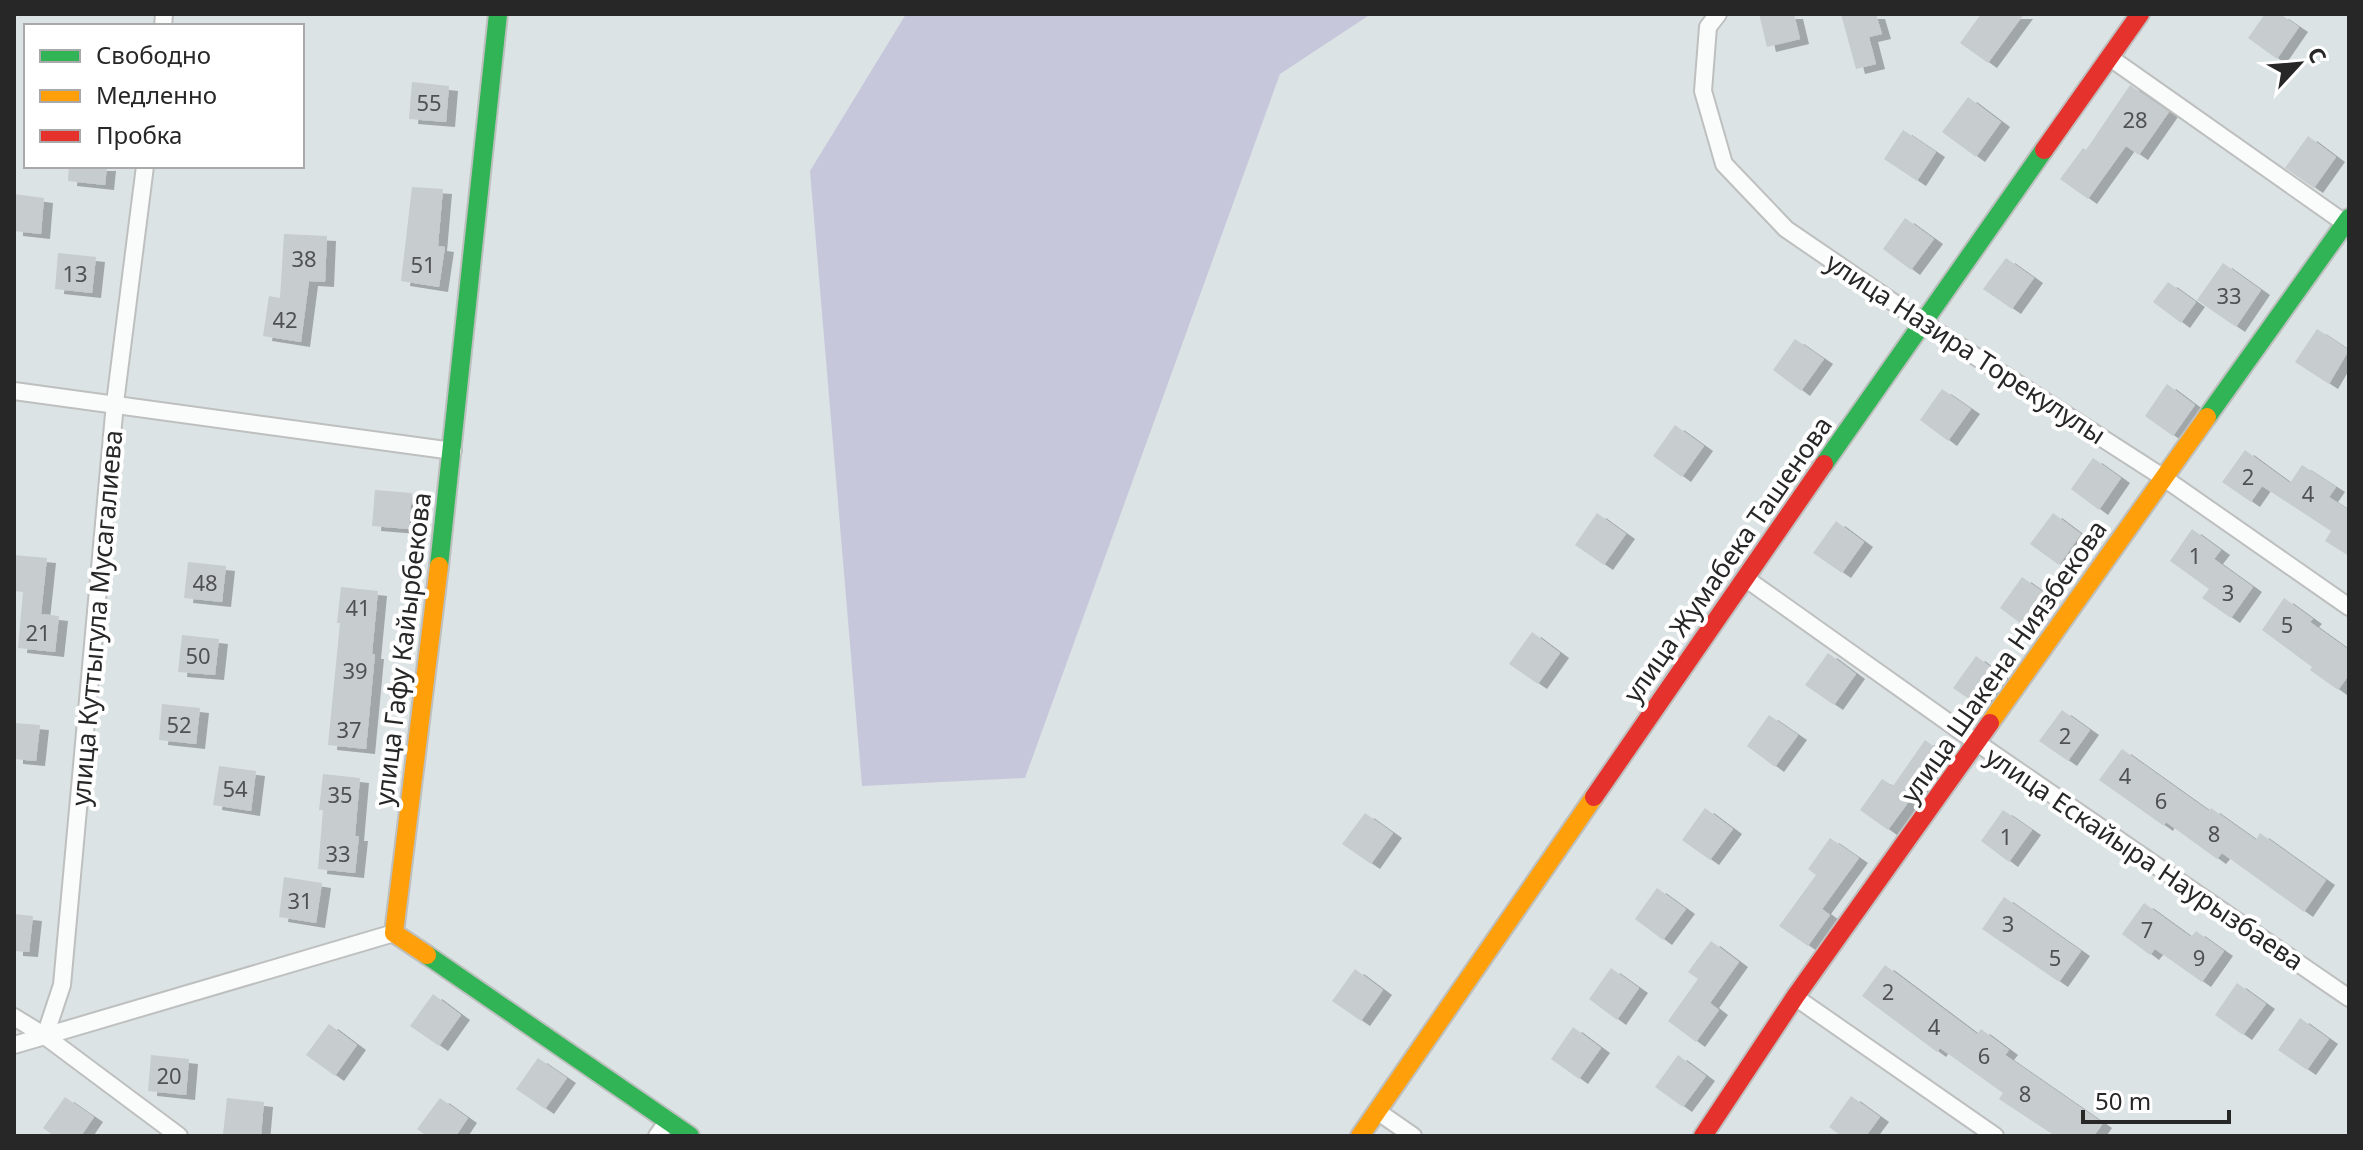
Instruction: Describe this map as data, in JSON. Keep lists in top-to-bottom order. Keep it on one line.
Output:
{"streets":{"street":["улица Назира Торекулулы","улица Жумабека Ташенова","улица Куттыгула Мусагалиева","улица Гафу Кайырбекова","улица Шакена Ниязбекова","улица Ескайыра Наурызбаева"]},"crossings":[["улица Назира Торекулулы","улица Жумабека Ташенова"],["улица Назира Торекулулы","улица Шакена Ниязбекова"],["улица Жумабека Ташенова","улица Ескайыра Наурызбаева"],["улица Шакена Ниязбекова","улица Ескайыра Наурызбаева"]],"house_numbers":["55","28","38","51","13","33","42","2","4","1","48","3","41","5","21","50","39","52","37","2","4","54","35","6","8","1","33","31","3","7","5","9","2","4","6","20","8"],"legend":["Свободно","Медленно","Пробка"],"scale_bar":"50 m","north":"top right"}
